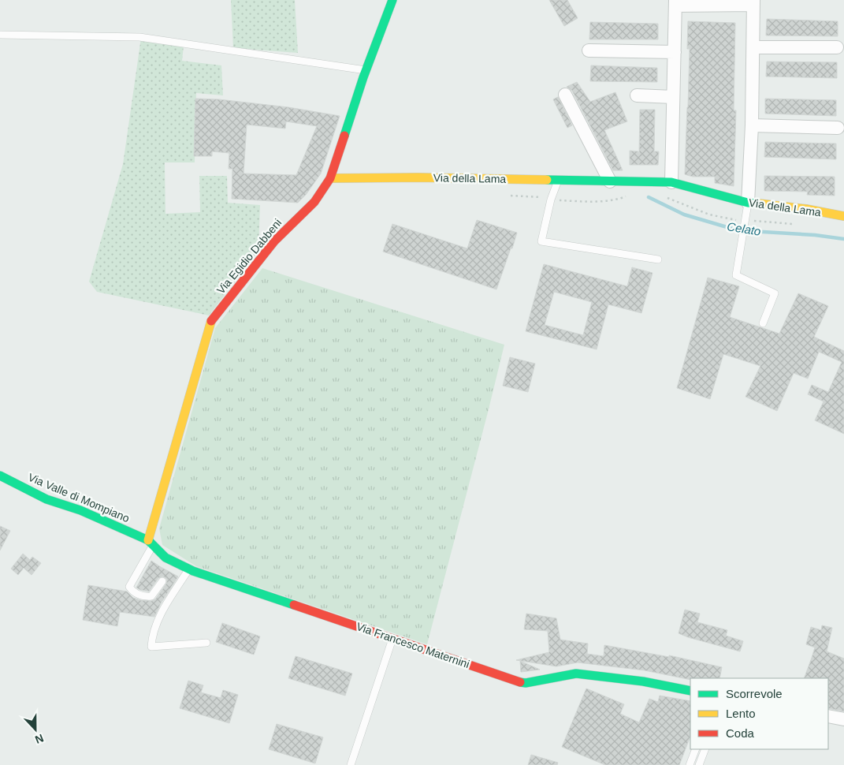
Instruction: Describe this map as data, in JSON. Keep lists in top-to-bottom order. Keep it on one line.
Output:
{"streets":{"street":["Via della Lama","Via Egidio Dabbeni","Via Valle di Mompiano","Via Francesco Maternini"]},"crossings":[["Via della Lama","Via Egidio Dabbeni"],["Via Egidio Dabbeni","Via Valle di Mompiano"],["Via Egidio Dabbeni","Via Francesco Maternini"],["Via Valle di Mompiano","Via Francesco Maternini"]],"water":["Celato"],"legend":["Scorrevole","Lento","Coda"],"north":"bottom"}
